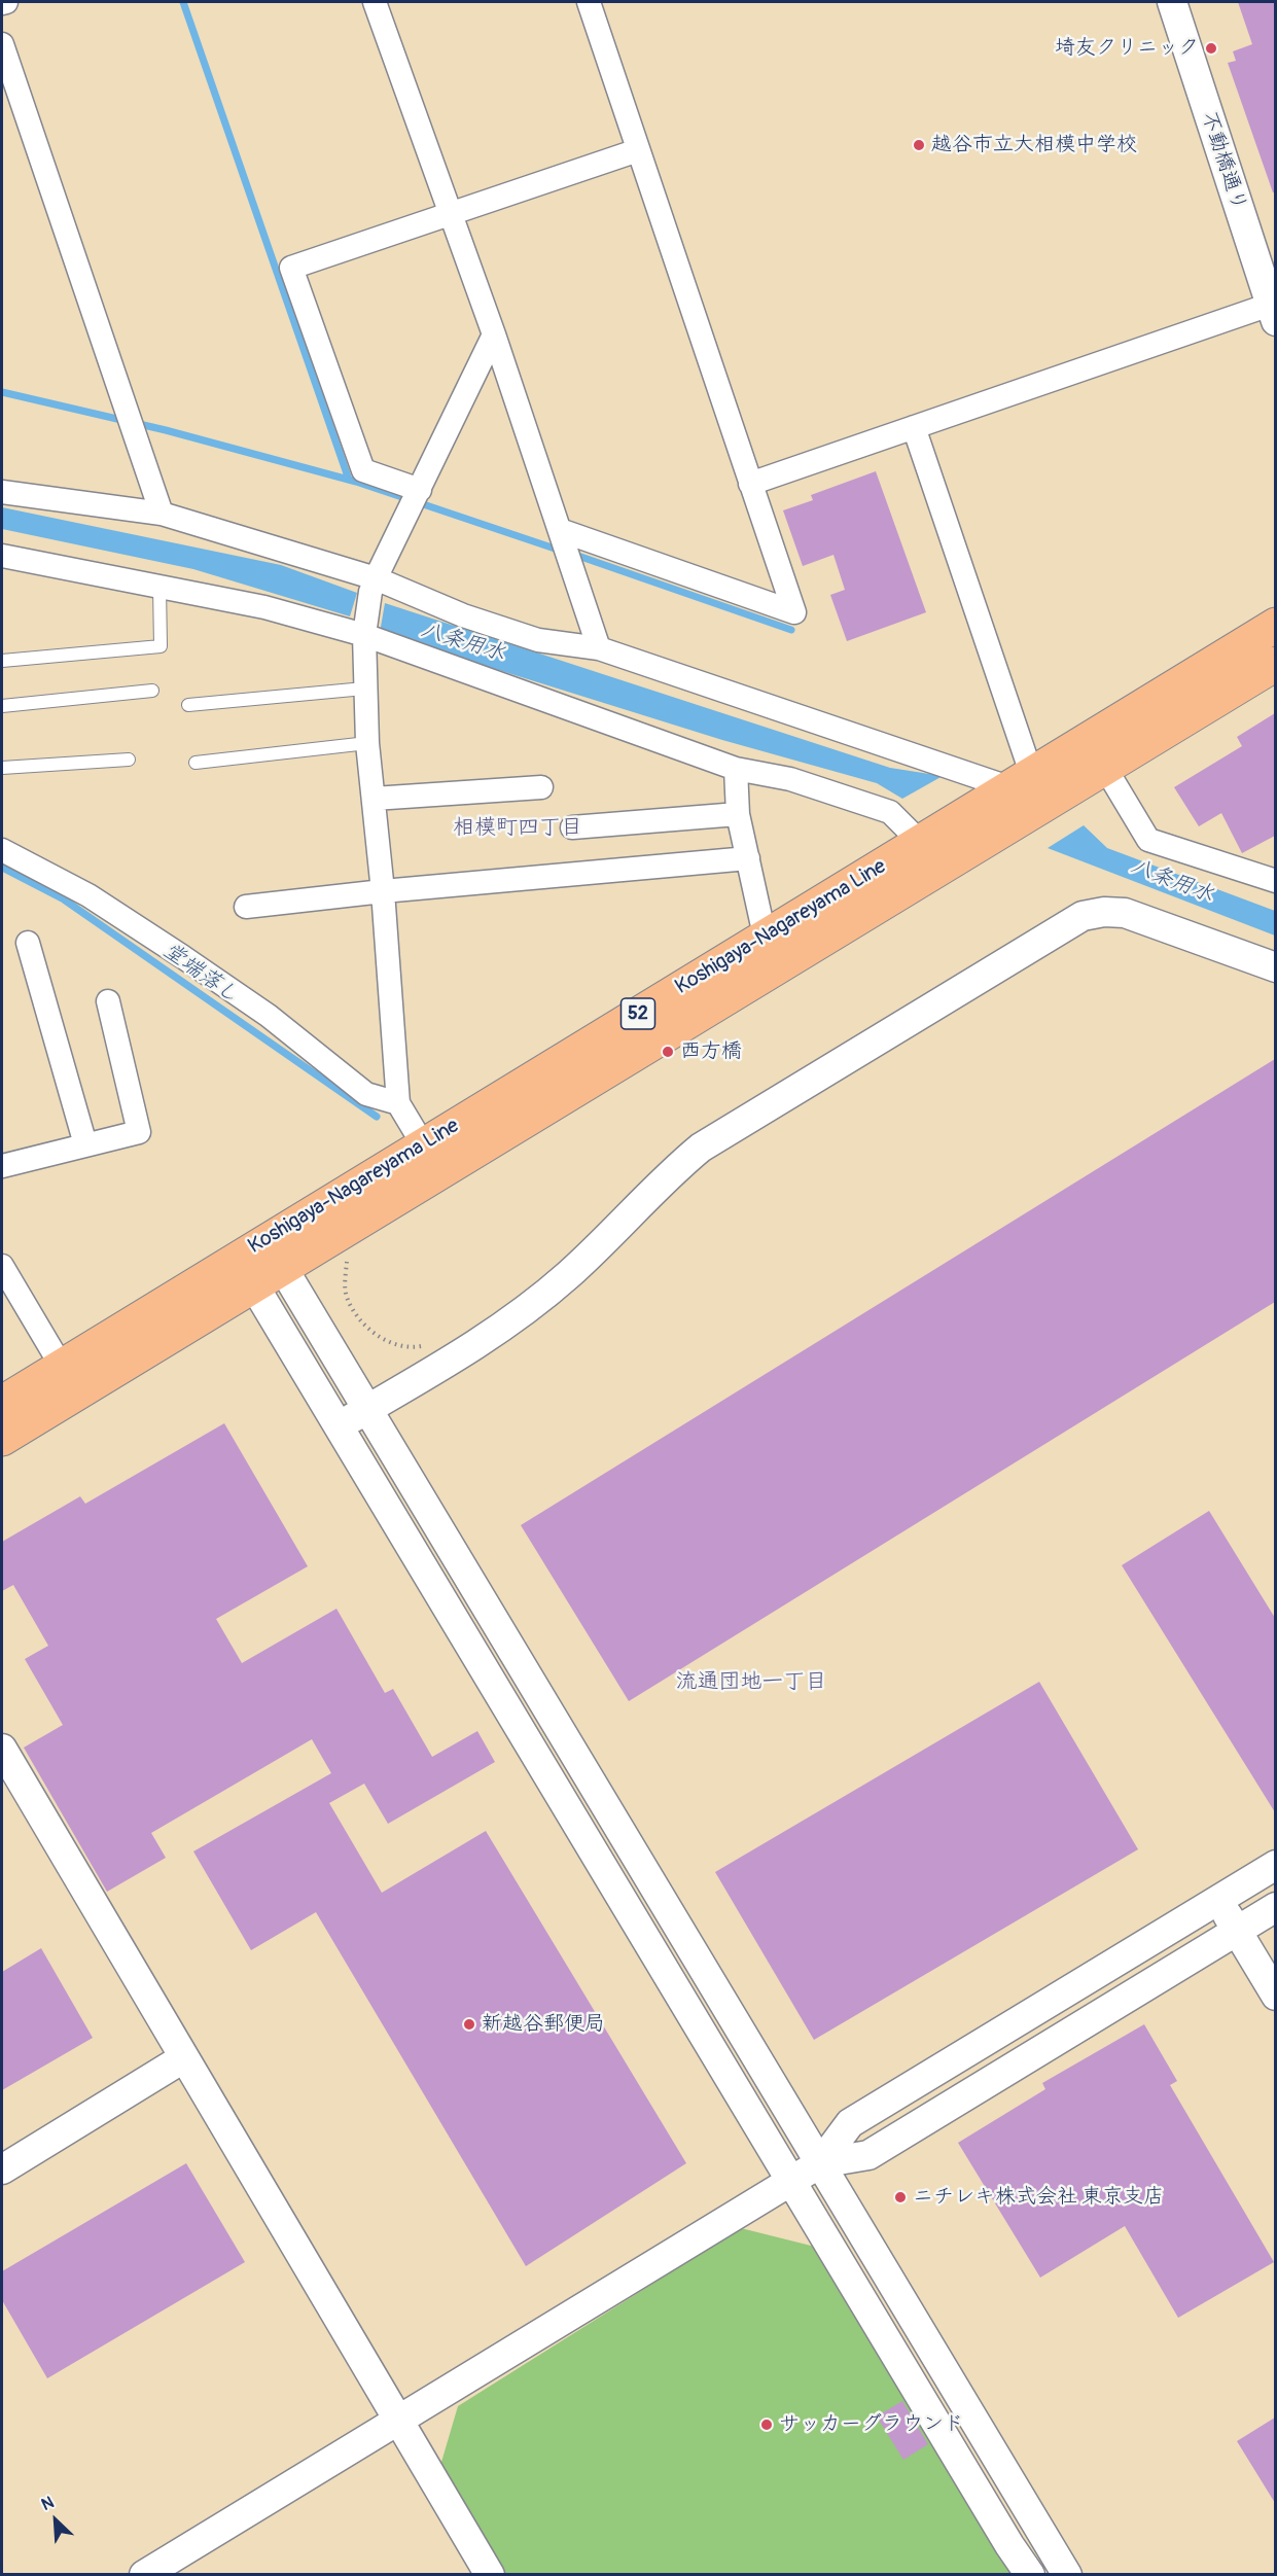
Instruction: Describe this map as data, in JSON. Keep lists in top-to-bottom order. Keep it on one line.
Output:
{"streets":{"main road":["Koshigaya-Nagareyama Line","52"],"street":["不動橋通り"]},"districts":["相模町四丁目","流通団地一丁目"],"water":["八条用水","堂端落し"],"places":["埼友クリニック","越谷市立大相模中学校","西方橋","新越谷郵便局","ニチレキ株式会社 東京支店","サッカーグラウンド"],"north":"top left"}
